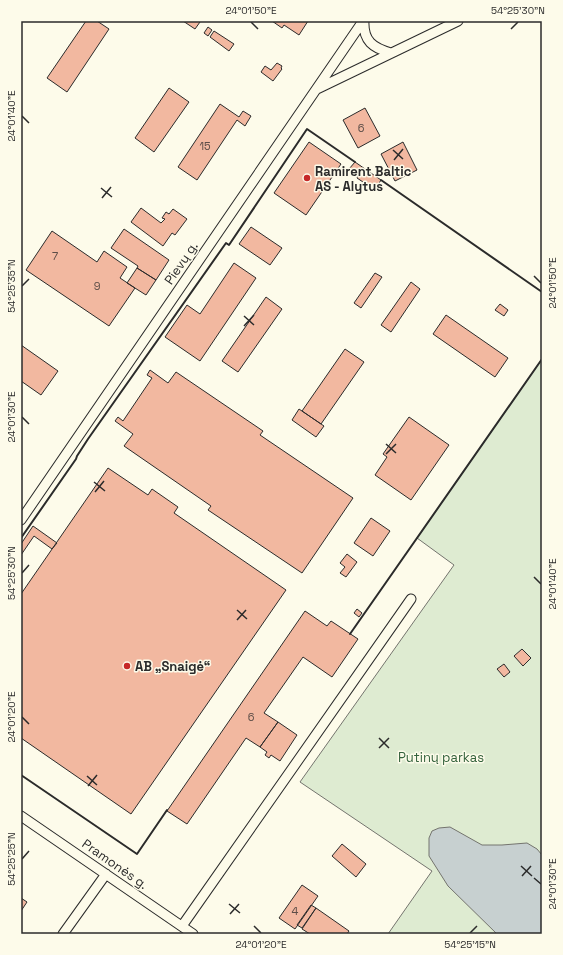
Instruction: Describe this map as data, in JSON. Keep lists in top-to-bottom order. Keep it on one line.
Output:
{"streets":{"street":["Pievų g.","Pramonės g."]},"parks":["Putinų parkas"],"places":["Ramirent Baltic AS - Alytus","AB „Snaigė“"],"house_numbers":["6","15","7","9","6","4"],"coordinates":["24°01'50\"E","54°25'30\"N","24°01'40\"E","54°25'35\"N","24°01'30\"E","24°01'20\"E","54°25'25\"N","54°25'15\"N"]}
